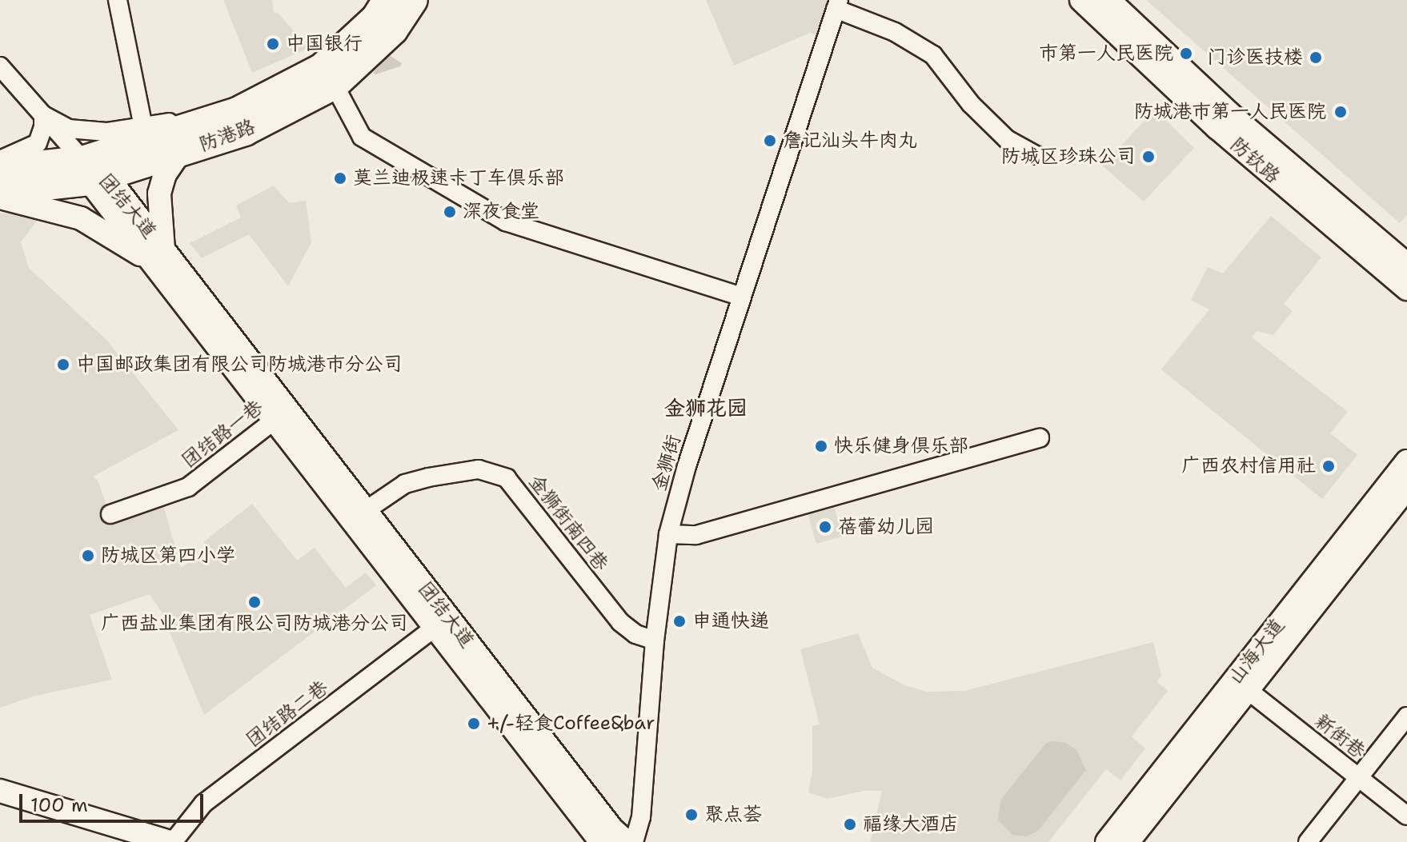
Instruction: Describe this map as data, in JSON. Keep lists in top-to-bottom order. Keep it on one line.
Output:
{"streets":{"highway":["防港路"],"main road":["防钦路","团结大道","山海大道"],"street":["团结路一巷","金狮街","金狮街南四巷","团结路二巷","新街巷"]},"crossings":[["防港路","团结大道"],["团结大道","团结路一巷"],["团结大道","金狮街南四巷"],["团结大道","团结路二巷"],["金狮街","金狮街南四巷"],["山海大道","新街巷"]],"districts":["金狮花园"],"places":["中国银行","市第一人民医院","门诊医技楼","防城港市第一人民医院","詹记汕头牛肉丸","防城区珍珠公司","莫兰迪极速卡丁车俱乐部","深夜食堂","中国邮政集团有限公司防城港市分公司","快乐健身俱乐部","广西农村信用社","蓓蕾幼儿园","防城区第四小学","广西盐业集团有限公司防城港分公司","申通快递","+/-轻食Coffee&bar","聚点荟","福缘大酒店"],"scale_bar":"100 m"}
